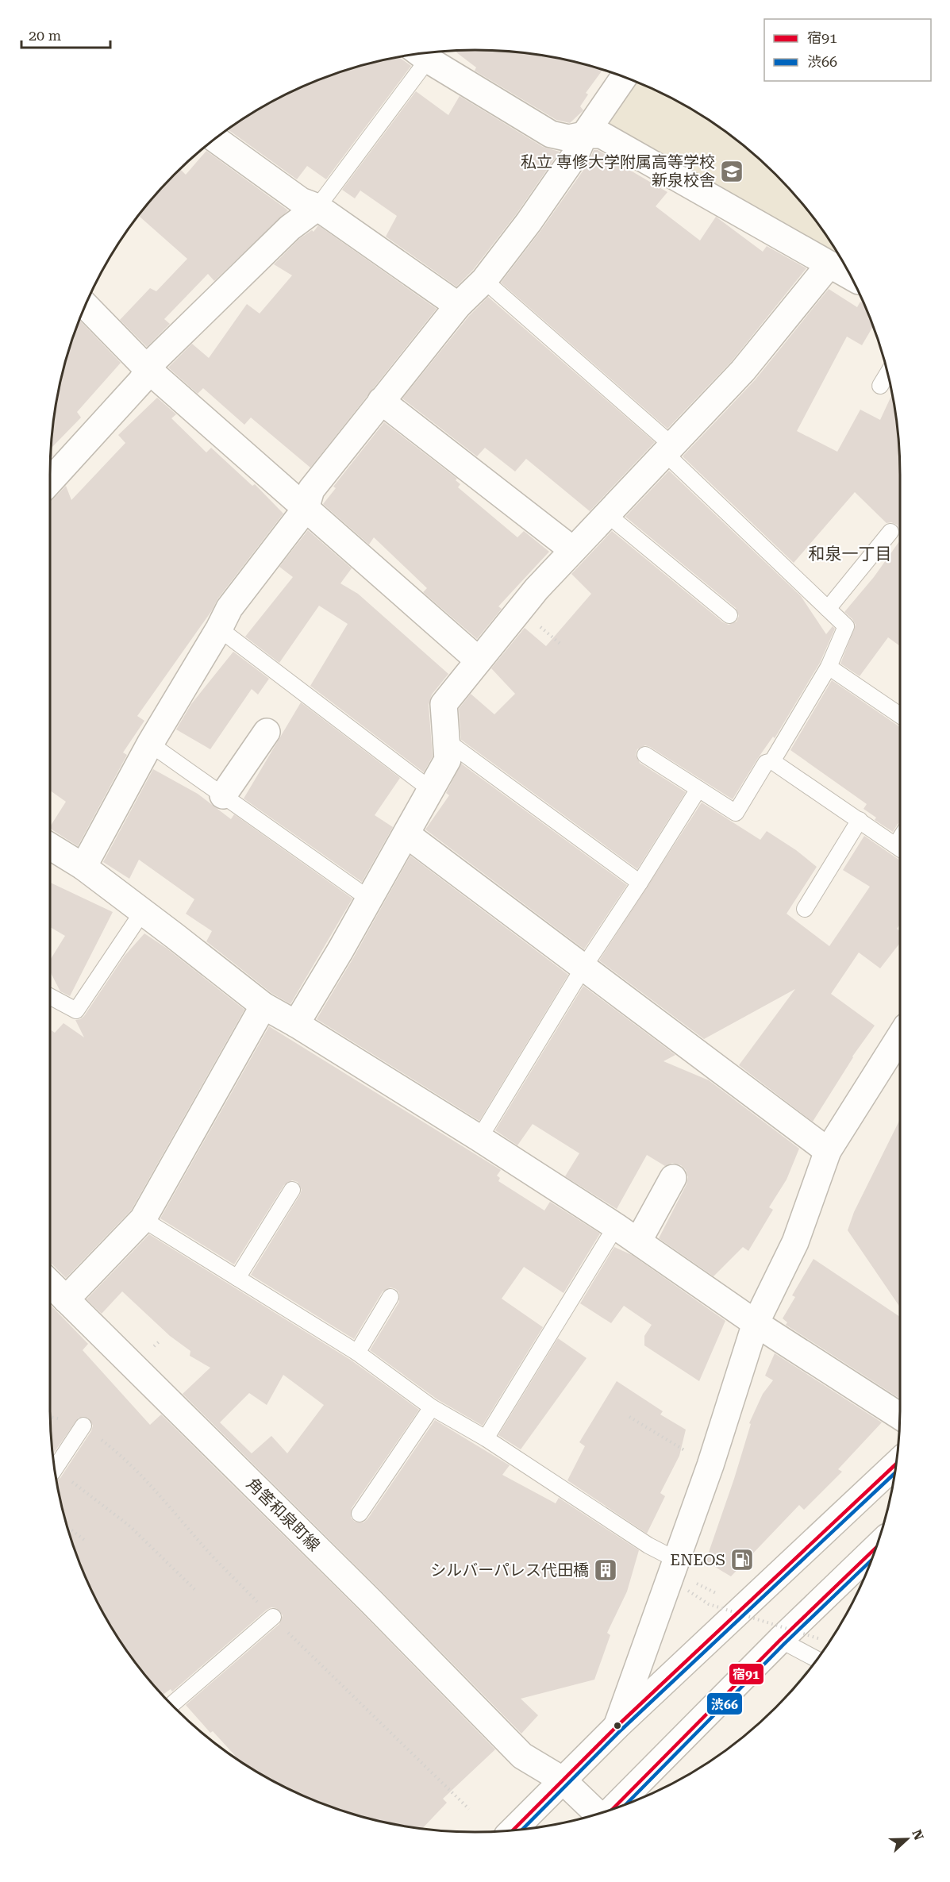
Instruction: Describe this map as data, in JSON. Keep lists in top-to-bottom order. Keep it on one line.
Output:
{"streets":{"street":["角筈和泉町線"]},"districts":["和泉一丁目"],"places":{"school or university":["私立 専修大学附属高等学校 新泉校舎"],"fuel station":["ENEOS"],"building":["シルバーパレス代田橋"]},"lines":["transit line 宿91","transit line 渋66"],"legend":["宿91","渋66"],"scale_bar":"20 m","north":"right"}
